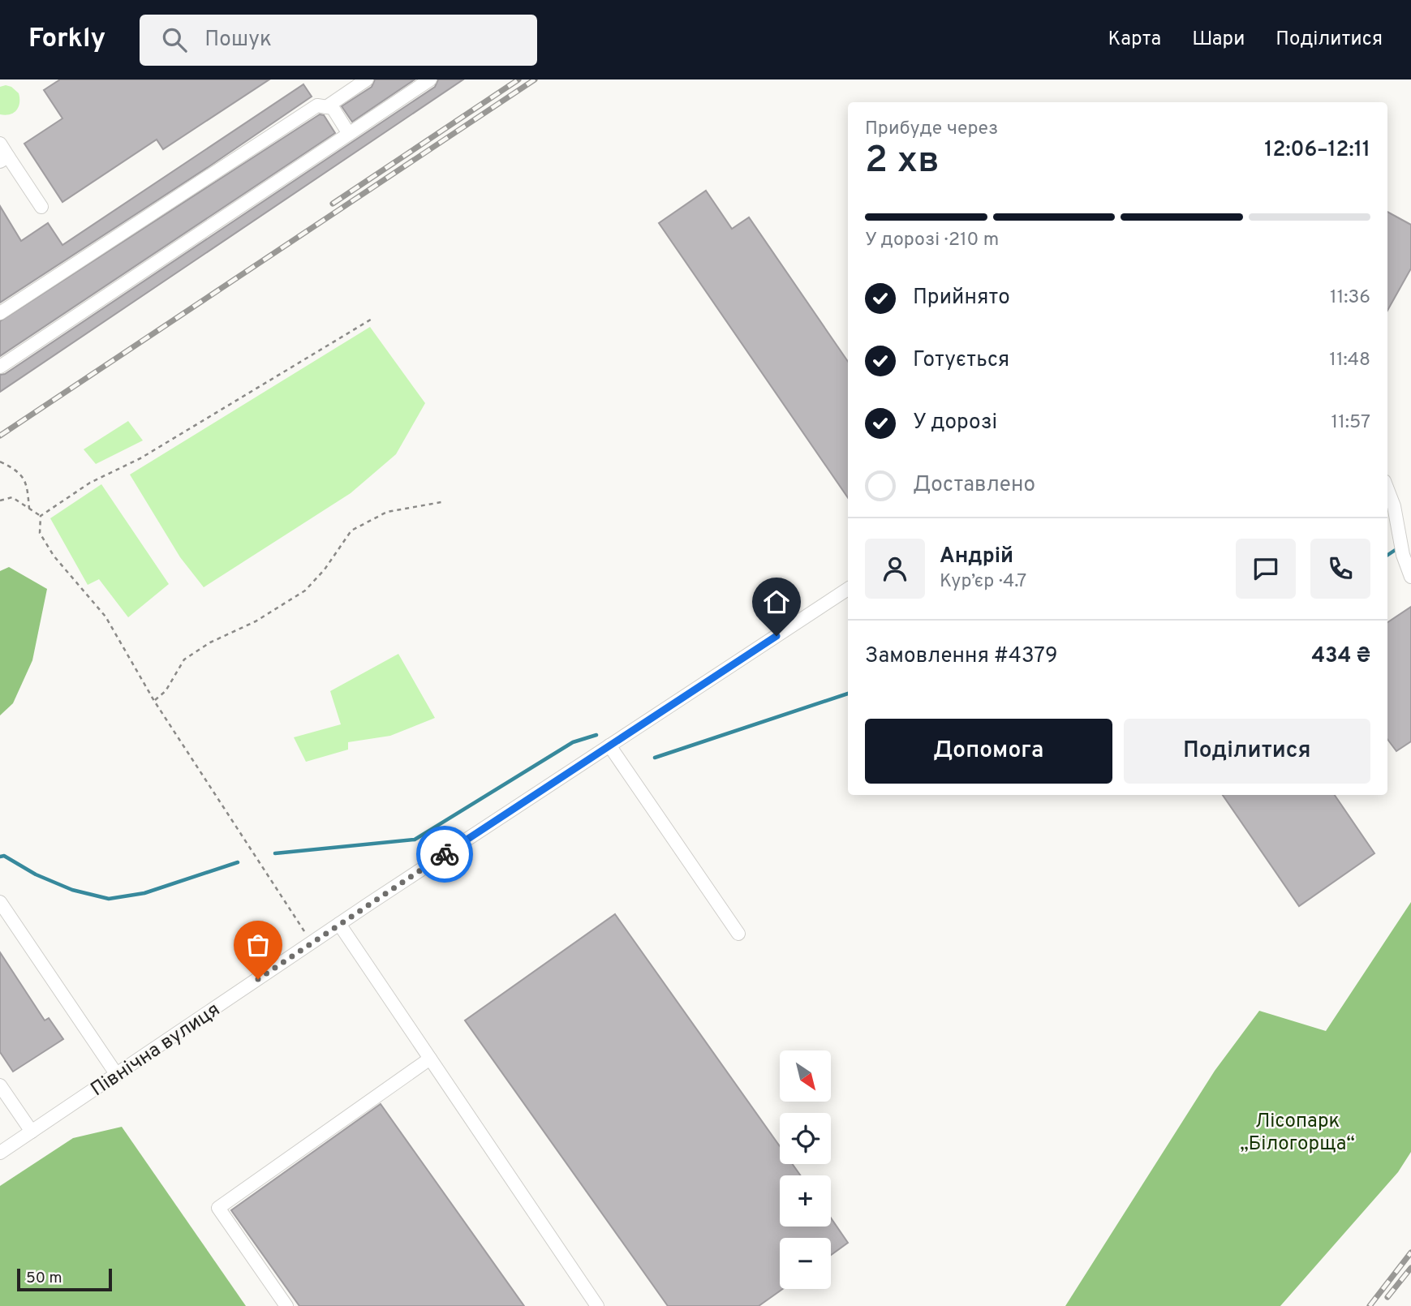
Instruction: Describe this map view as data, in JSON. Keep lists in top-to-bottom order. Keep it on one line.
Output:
{"streets":{"street":["Північна вулиця"]},"parks":["Лісопарк „Білогорща“"],"scale_bar":"50 m","north":"bottom right","page":{"header":"Forkly","search":"Пошук","nav":["Карта","Шари","Поділитися"],"heading":["2 хв","Прибуде через","12:06–12:11"],"panel":["Андрій","Кур’єр · 4.7","Замовлення #4379","434 ₴"],"bar":"У дорозі · 210 m","list":[["Прийнято","11:36"],["Готується","11:48"],["У дорозі","11:57"],"Доставлено"],"buttons":["Допомога","Поділитися"],"map_buttons":["+","−"],"scale":"50 m"}}
